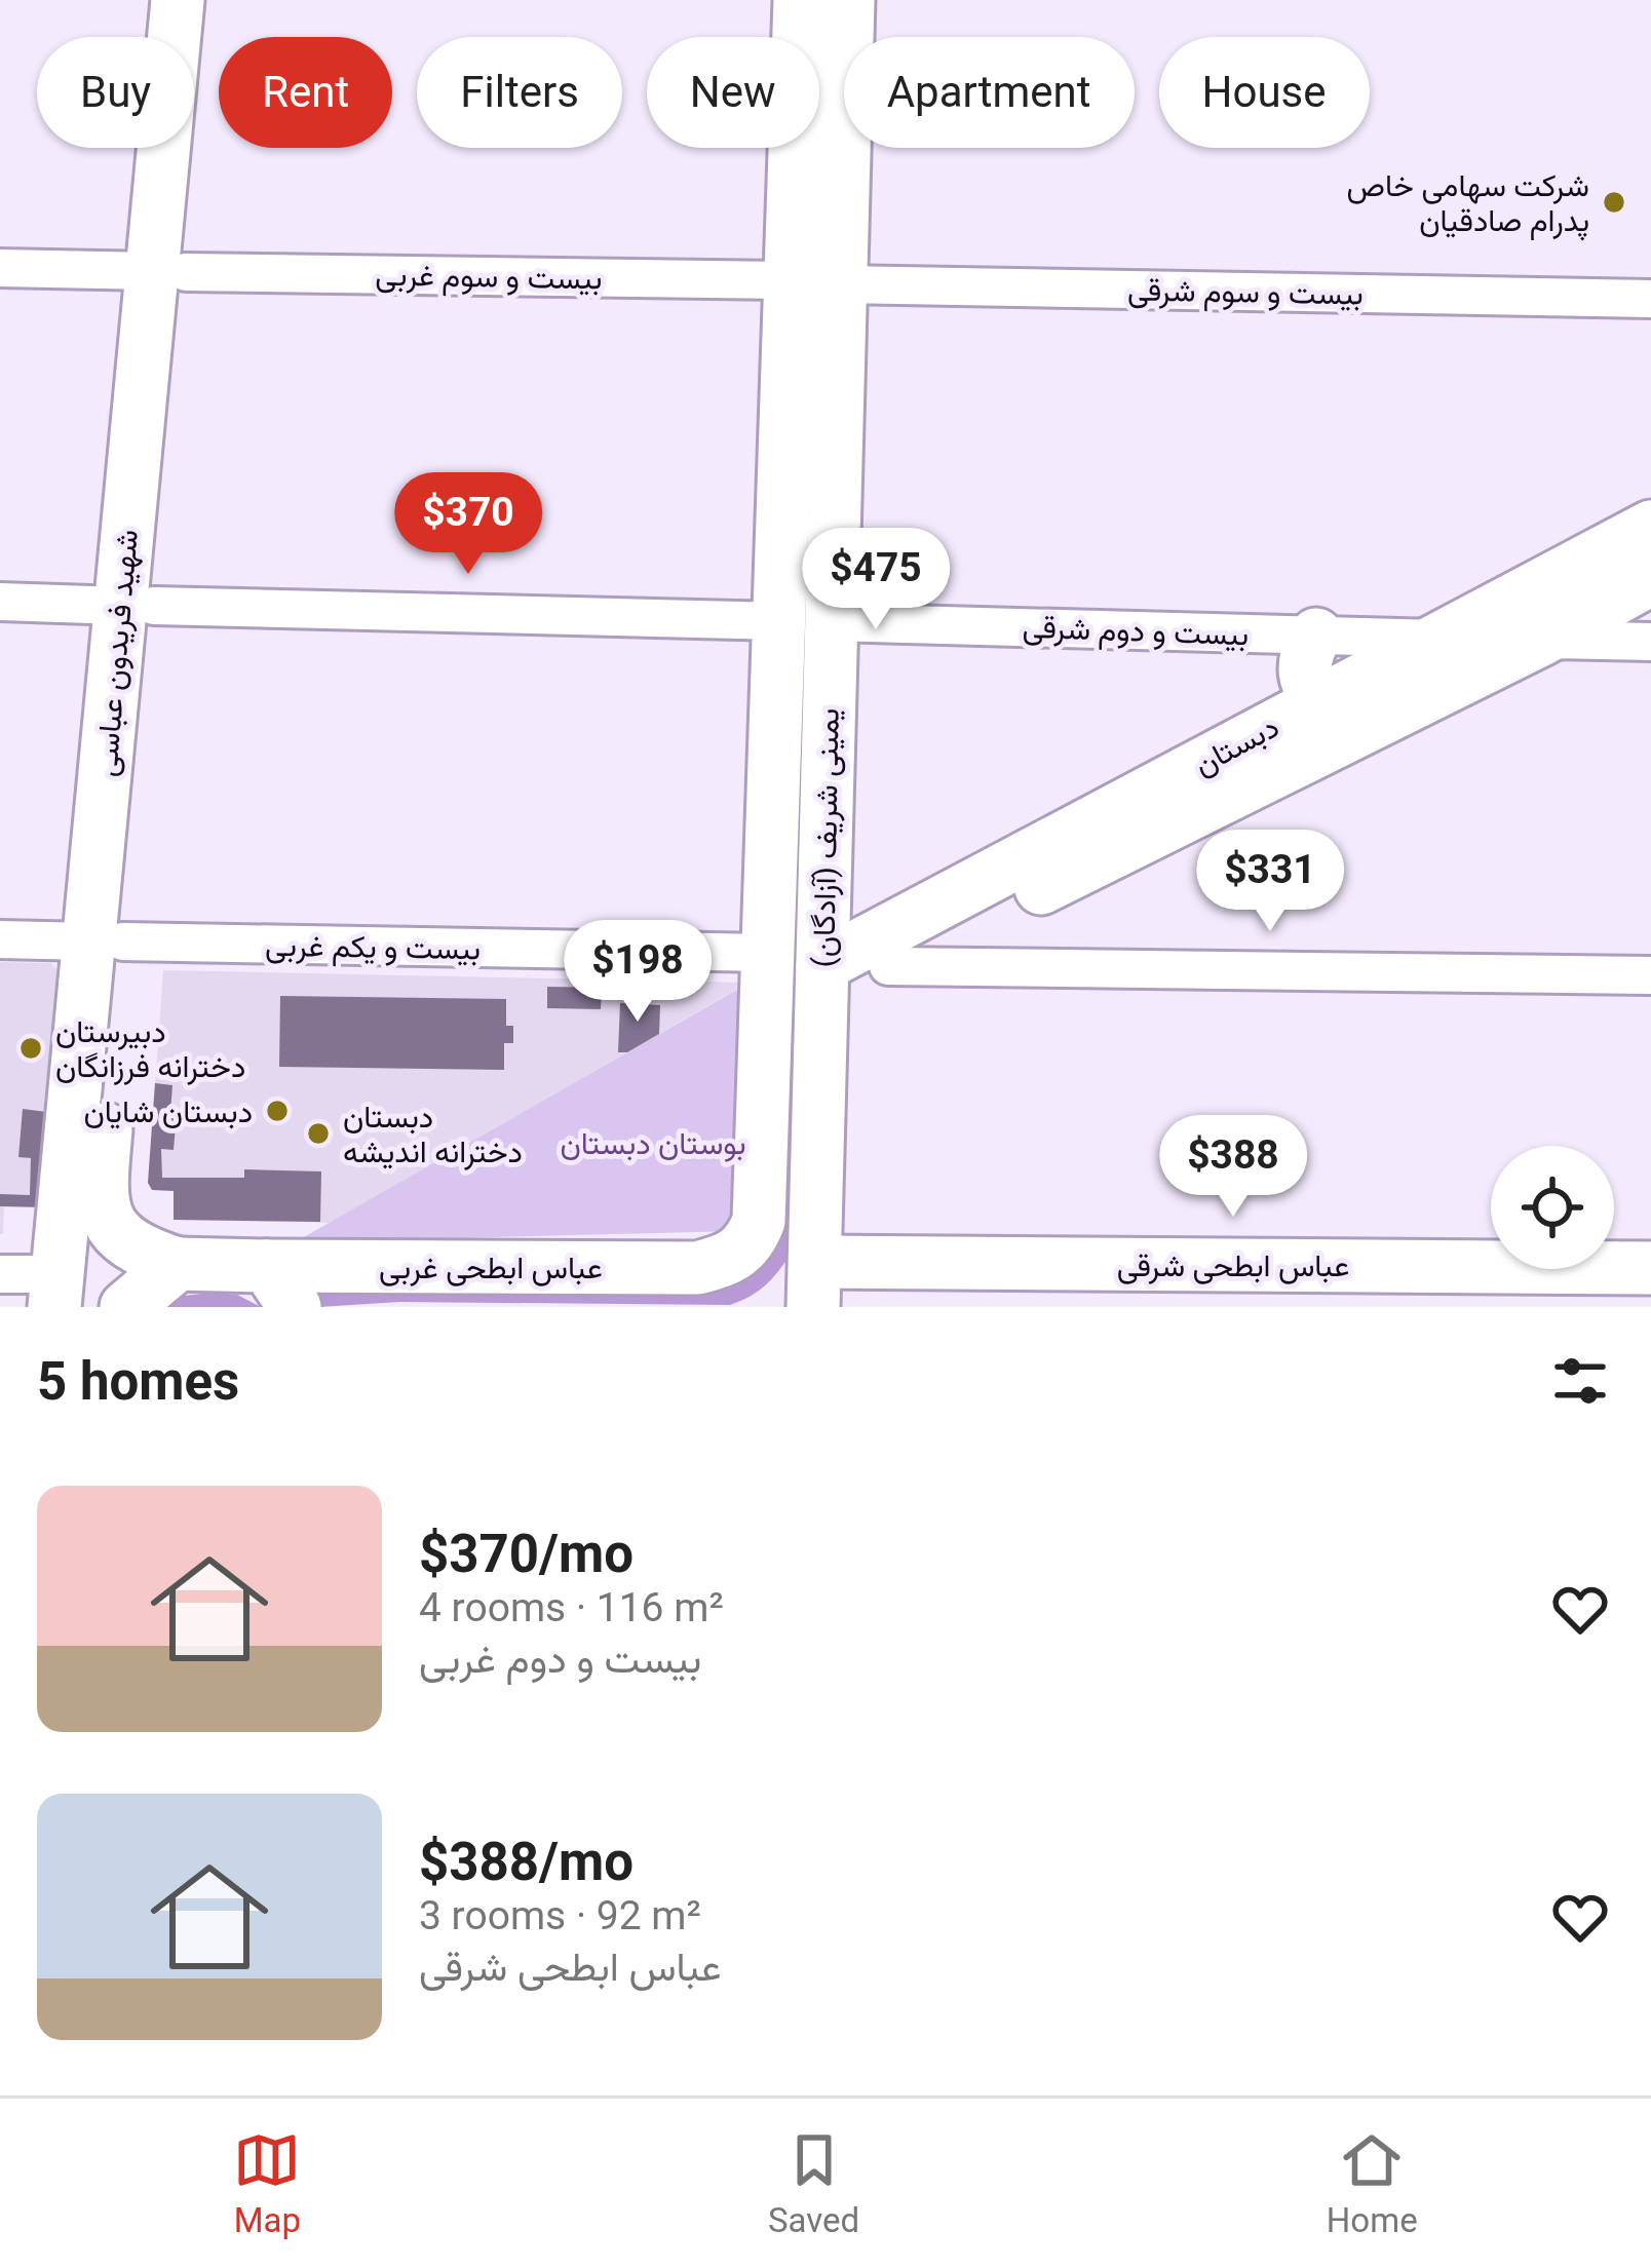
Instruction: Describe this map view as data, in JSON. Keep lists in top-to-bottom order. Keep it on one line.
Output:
{"streets":{"street":["بیست و سوم غربی","بیست و سوم شرقی","بیست و دوم شرقی","شهید فریدون عباسی","دبستان","یمینی شریف (آزادگان)","بیست و یکم غربی","عباس ابطحی شرقی","عباس ابطحی غربی"]},"crossings":[["بیست و سوم غربی","بیست و سوم شرقی"],["بیست و سوم غربی","شهید فریدون عباسی"],["بیست و سوم غربی","یمینی شریف (آزادگان)"],["بیست و سوم شرقی","یمینی شریف (آزادگان)"],["بیست و دوم شرقی","شهید فریدون عباسی"],["بیست و دوم شرقی","دبستان"],["بیست و دوم شرقی","یمینی شریف (آزادگان)"],["شهید فریدون عباسی","بیست و یکم غربی"],["شهید فریدون عباسی","عباس ابطحی غربی"],["دبستان","یمینی شریف (آزادگان)"],["یمینی شریف (آزادگان)","بیست و یکم غربی"],["یمینی شریف (آزادگان)","عباس ابطحی شرقی"],["یمینی شریف (آزادگان)","عباس ابطحی غربی"]],"parks":["بوستان دبستان"],"places":["شرکت سهامی خاص پدرام صادقیان","دبیرستان دخترانه فرزانگان","دبستان شایان","دبستان دخترانه اندیشه"],"page":{"chip":["Buy","Rent","Filters","New","Apartment","House"],"price":["$370","$475","$331","$198","$388"],"heading":"5 homes","list":[{"name":"$370/mo","note":"4 rooms · 116 m² · بیست و دوم غربی"},{"name":"$388/mo","note":"3 rooms · 92 m² · عباس ابطحی شرقی"}],"tabs":["Map","Saved","Home"]}}
